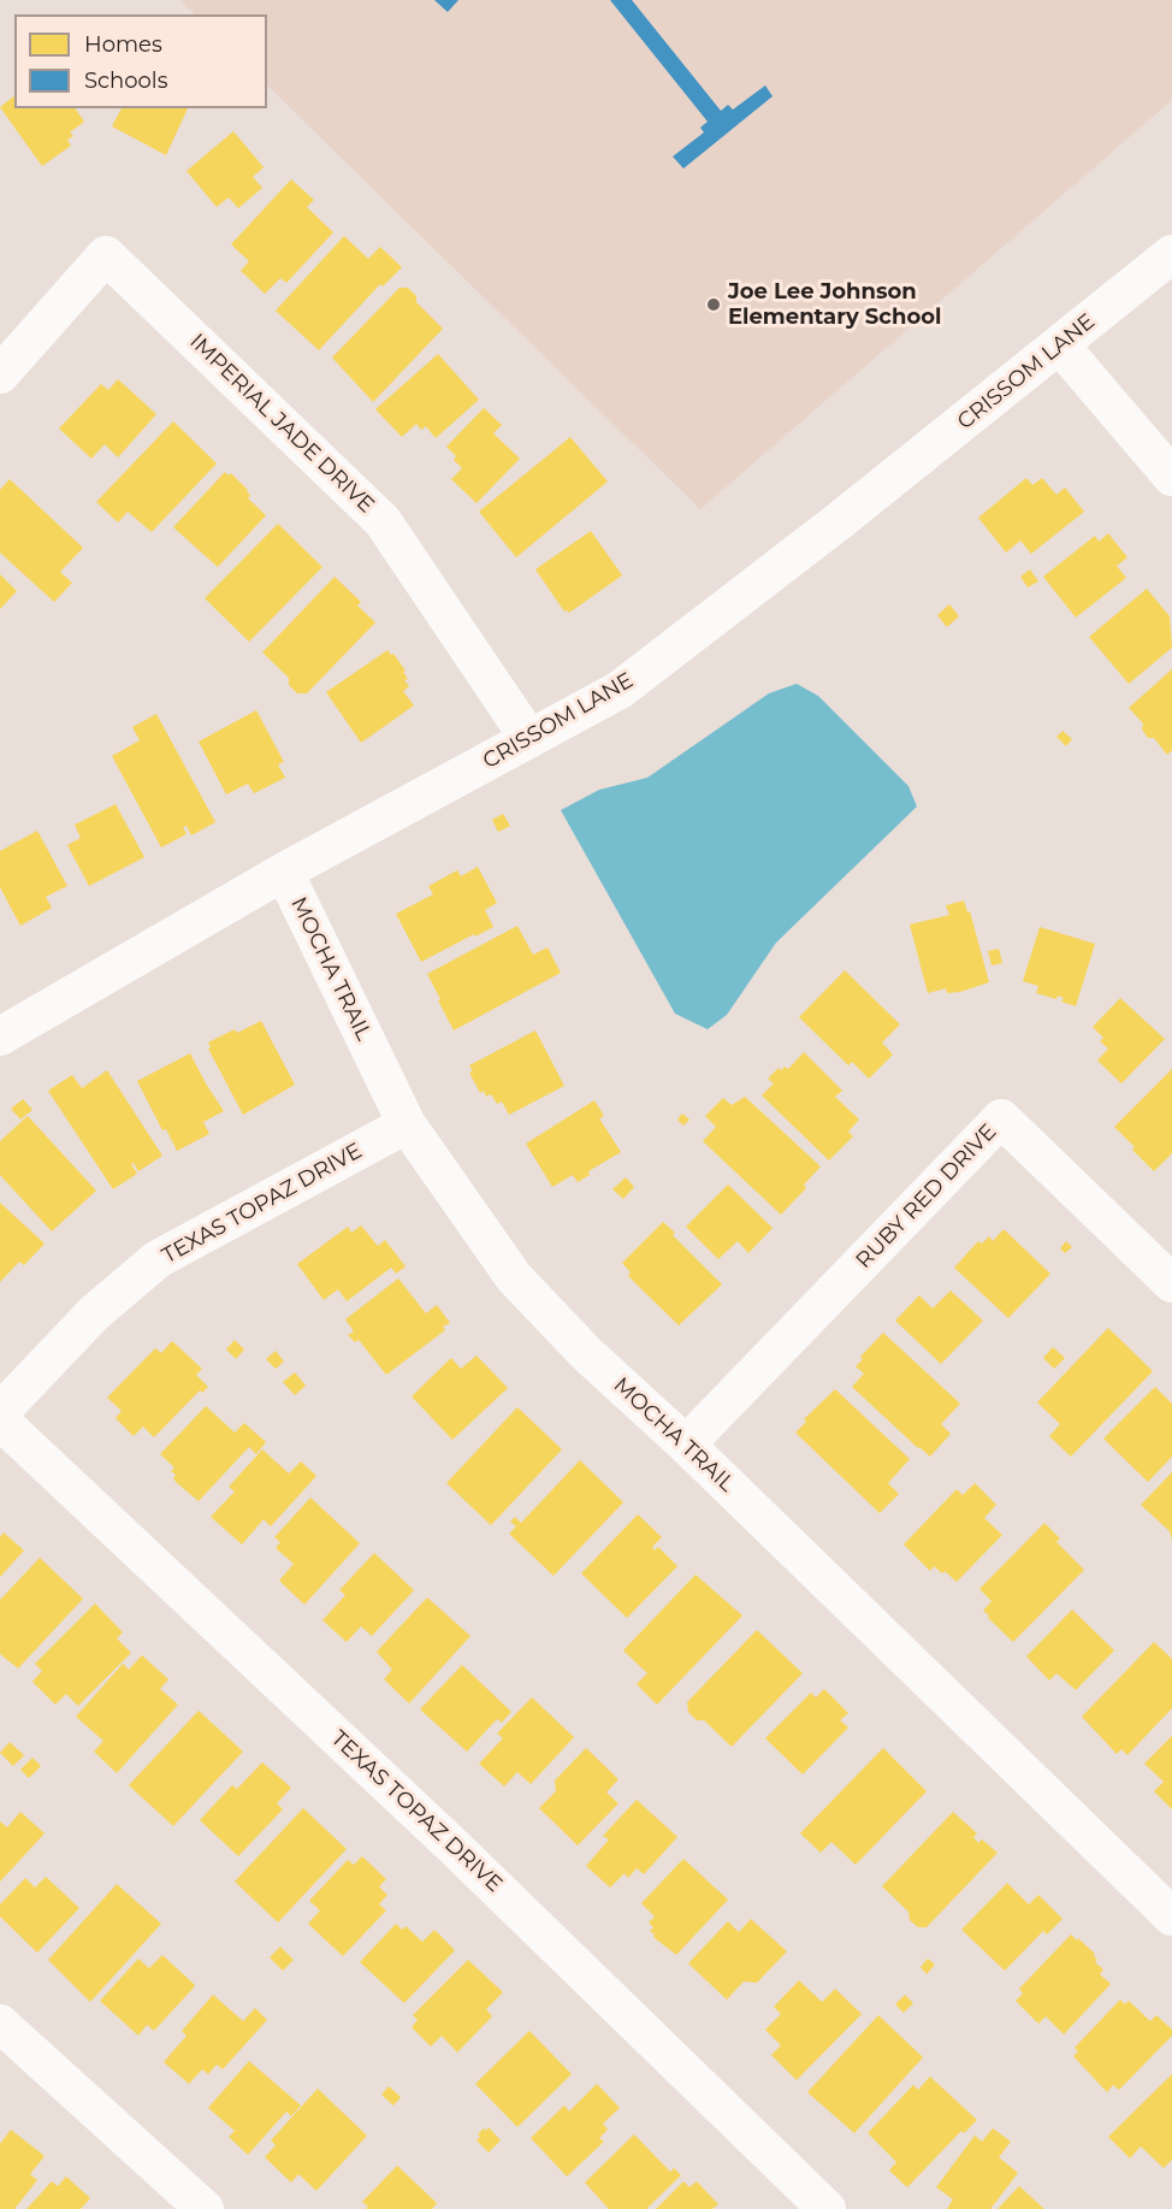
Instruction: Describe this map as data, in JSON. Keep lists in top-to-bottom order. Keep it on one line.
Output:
{"streets":{"street":["CRISSOM LANE","IMPERIAL JADE DRIVE","MOCHA TRAIL","RUBY RED DRIVE","TEXAS TOPAZ DRIVE"]},"crossings":[["CRISSOM LANE","IMPERIAL JADE DRIVE"],["CRISSOM LANE","MOCHA TRAIL"],["MOCHA TRAIL","RUBY RED DRIVE"],["MOCHA TRAIL","TEXAS TOPAZ DRIVE"]],"places":["Joe Lee Johnson Elementary School"],"legend":["Homes","Schools"]}
